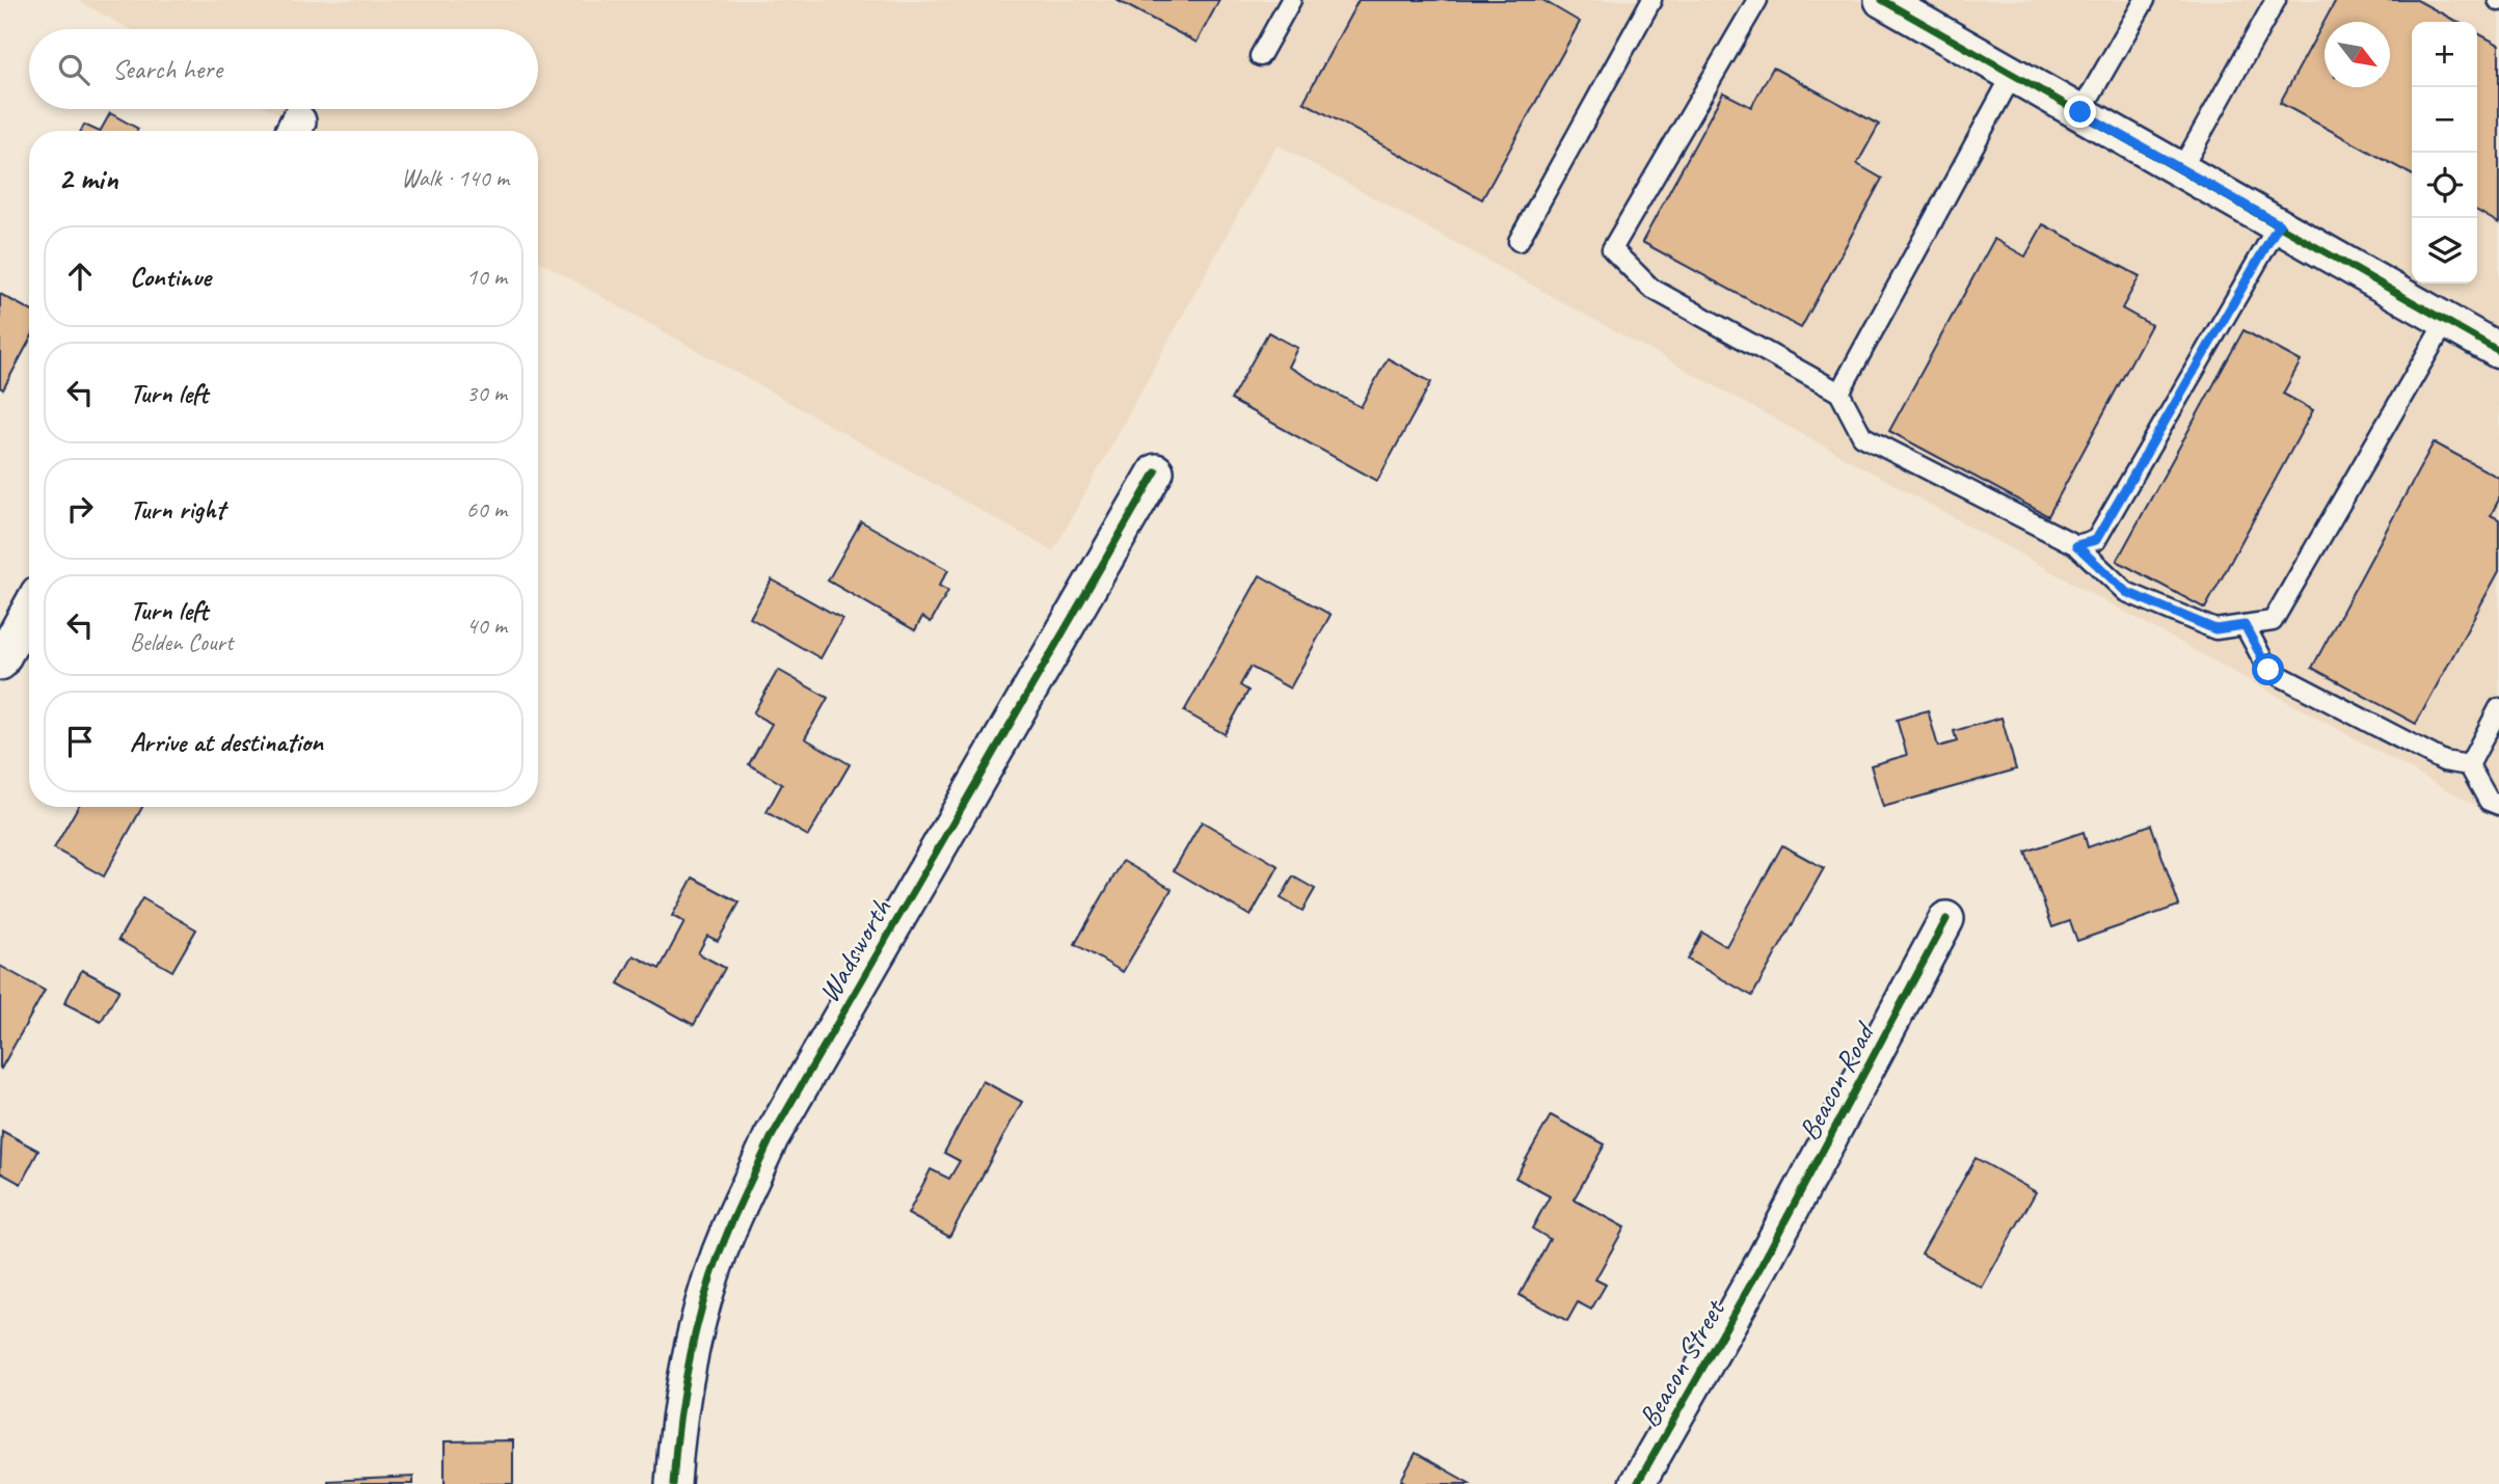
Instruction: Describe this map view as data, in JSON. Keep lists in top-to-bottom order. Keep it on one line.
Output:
{"streets":{"street":["Wadsworth","Beacon Road","Beacon Street"]},"crossings":[["Beacon Road","Beacon Street"]],"north":"bottom right","page":{"map_buttons":["+","−"],"search":"Search here","heading":["2 min","Walk · 140 m"],"list":[["Continue","10 m"],["Turn left","30 m"],["Turn right","60 m"],["Turn left","Belden Court","40 m"],"Arrive at destination"]}}
